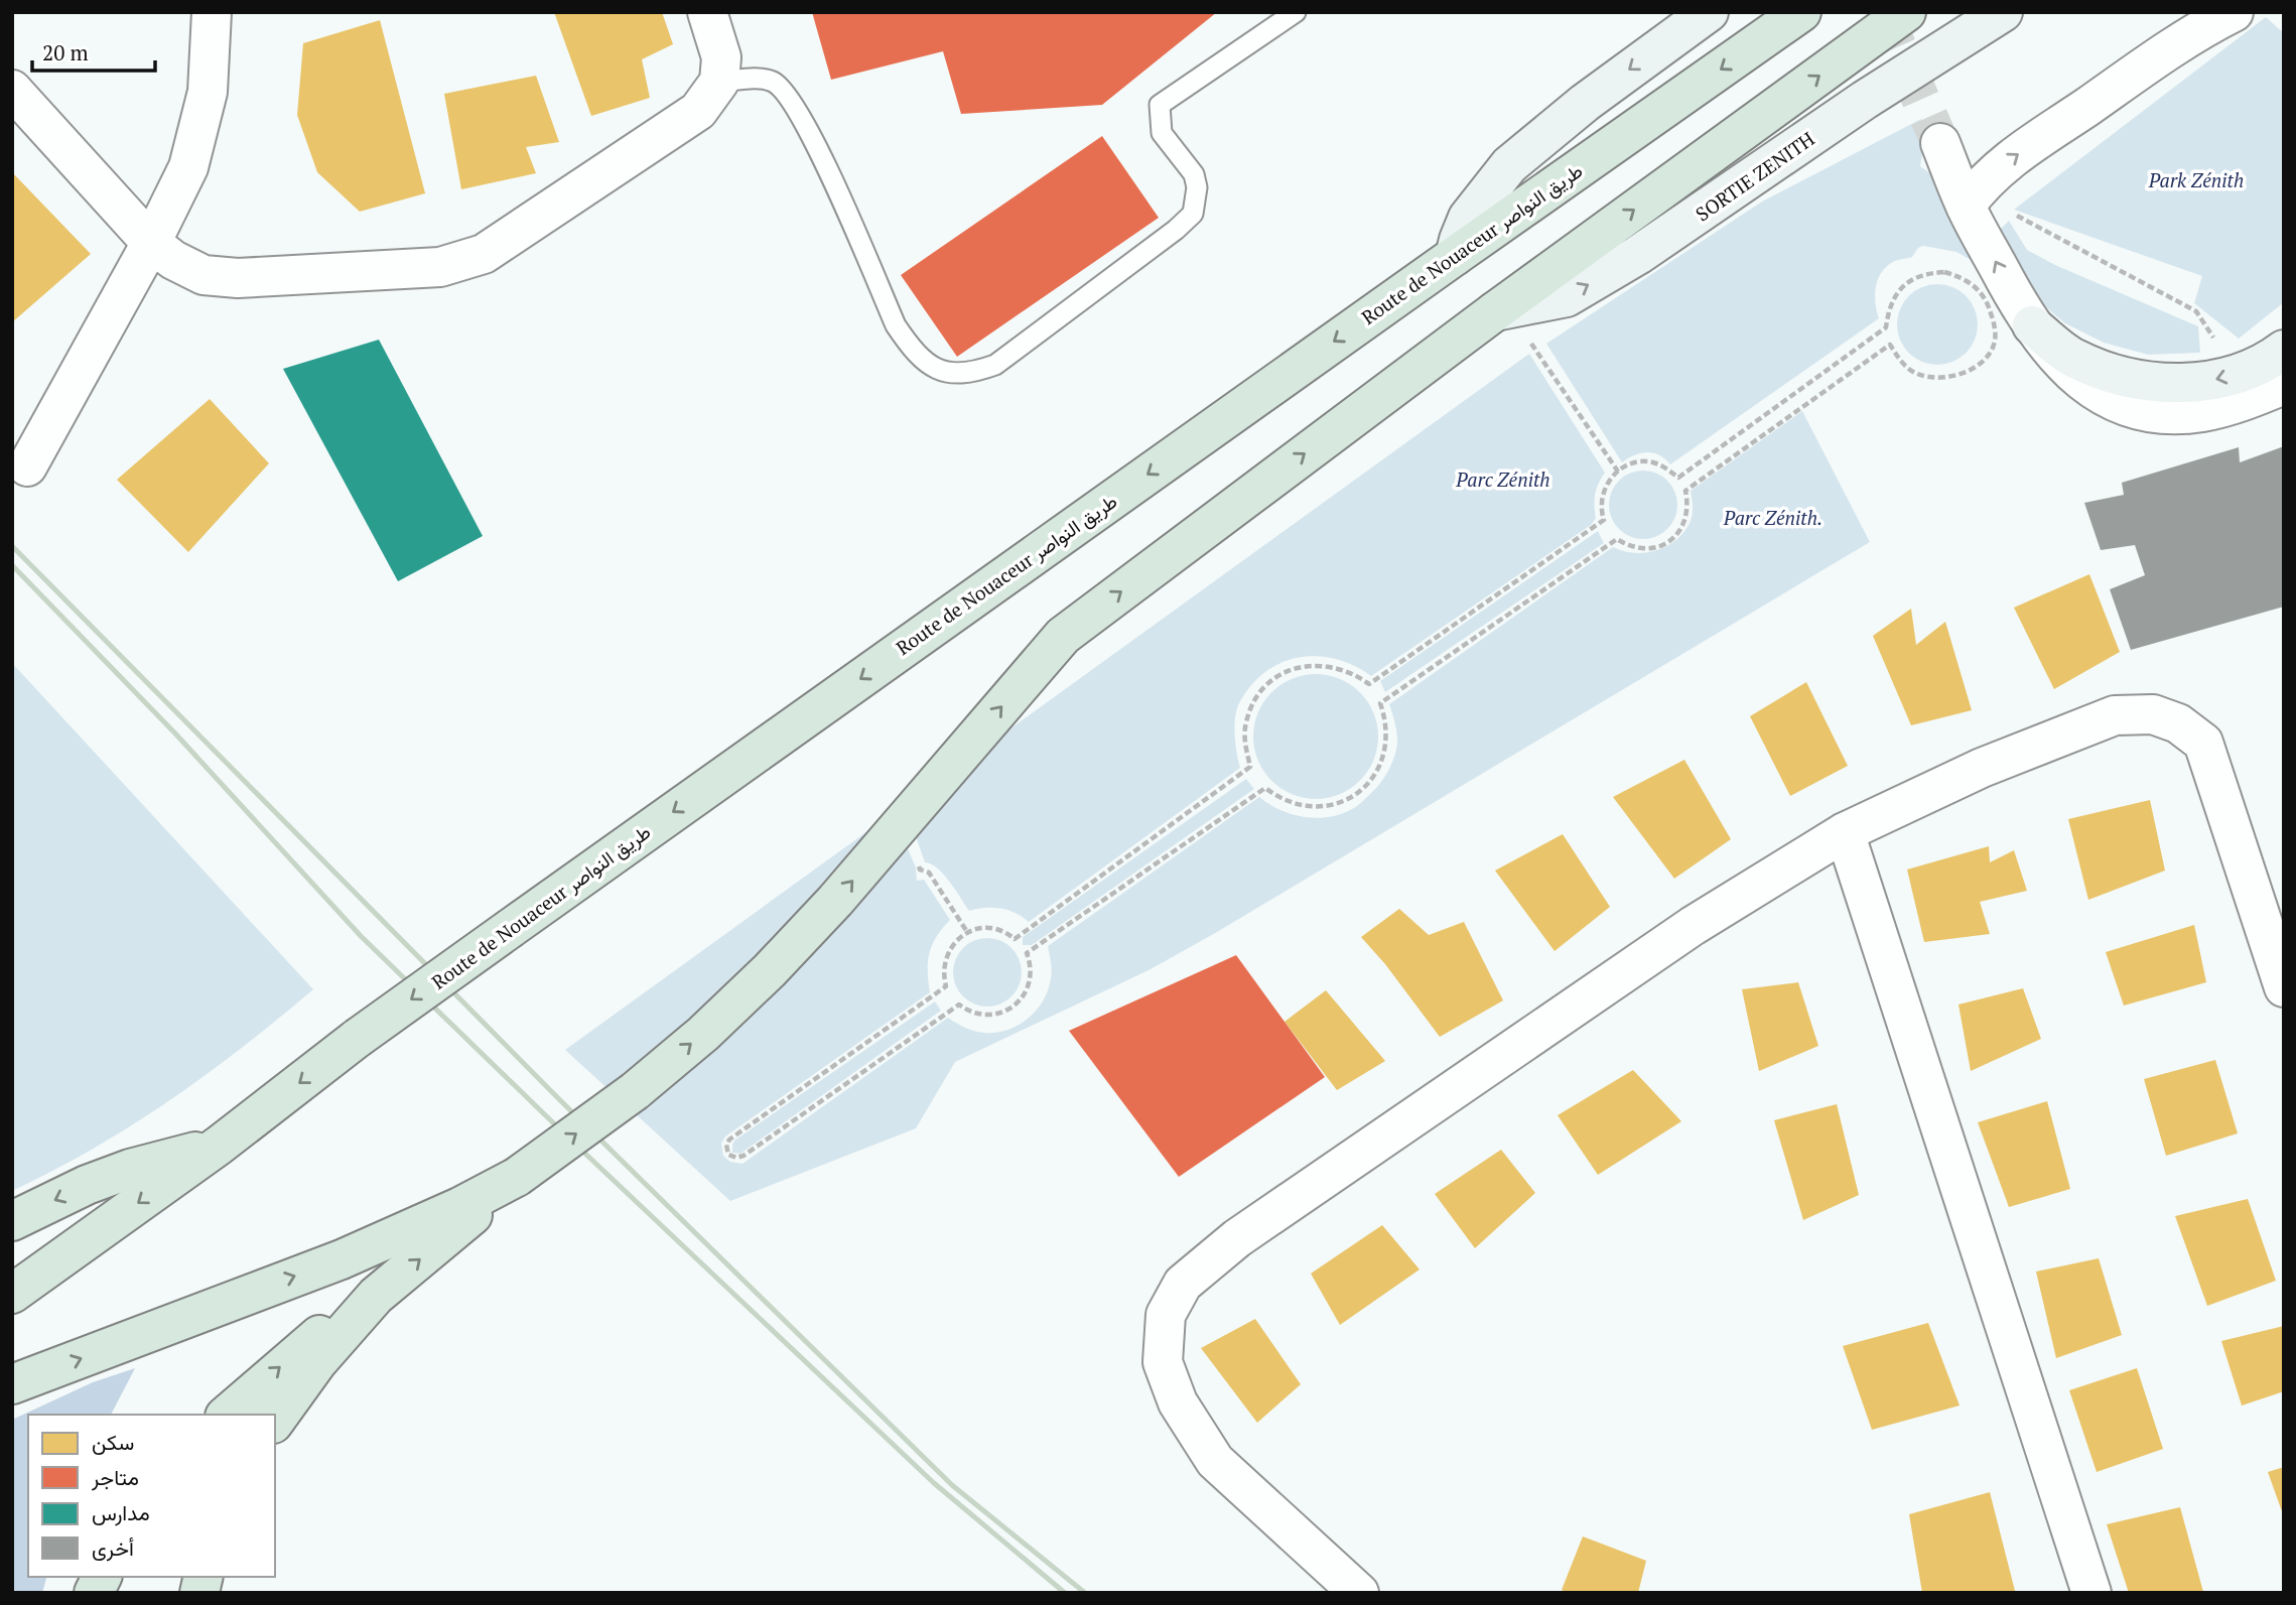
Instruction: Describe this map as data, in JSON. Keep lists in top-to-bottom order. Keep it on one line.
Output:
{"streets":{"highway":["Route de Nouaceur طريق النواصر"],"main road":["SORTIE ZENITH"]},"parks":["Park Zénith","Parc Zénith","Parc Zénith."],"legend":["سكن","متاجر","مدارس","أخرى"],"scale_bar":"20 m"}
